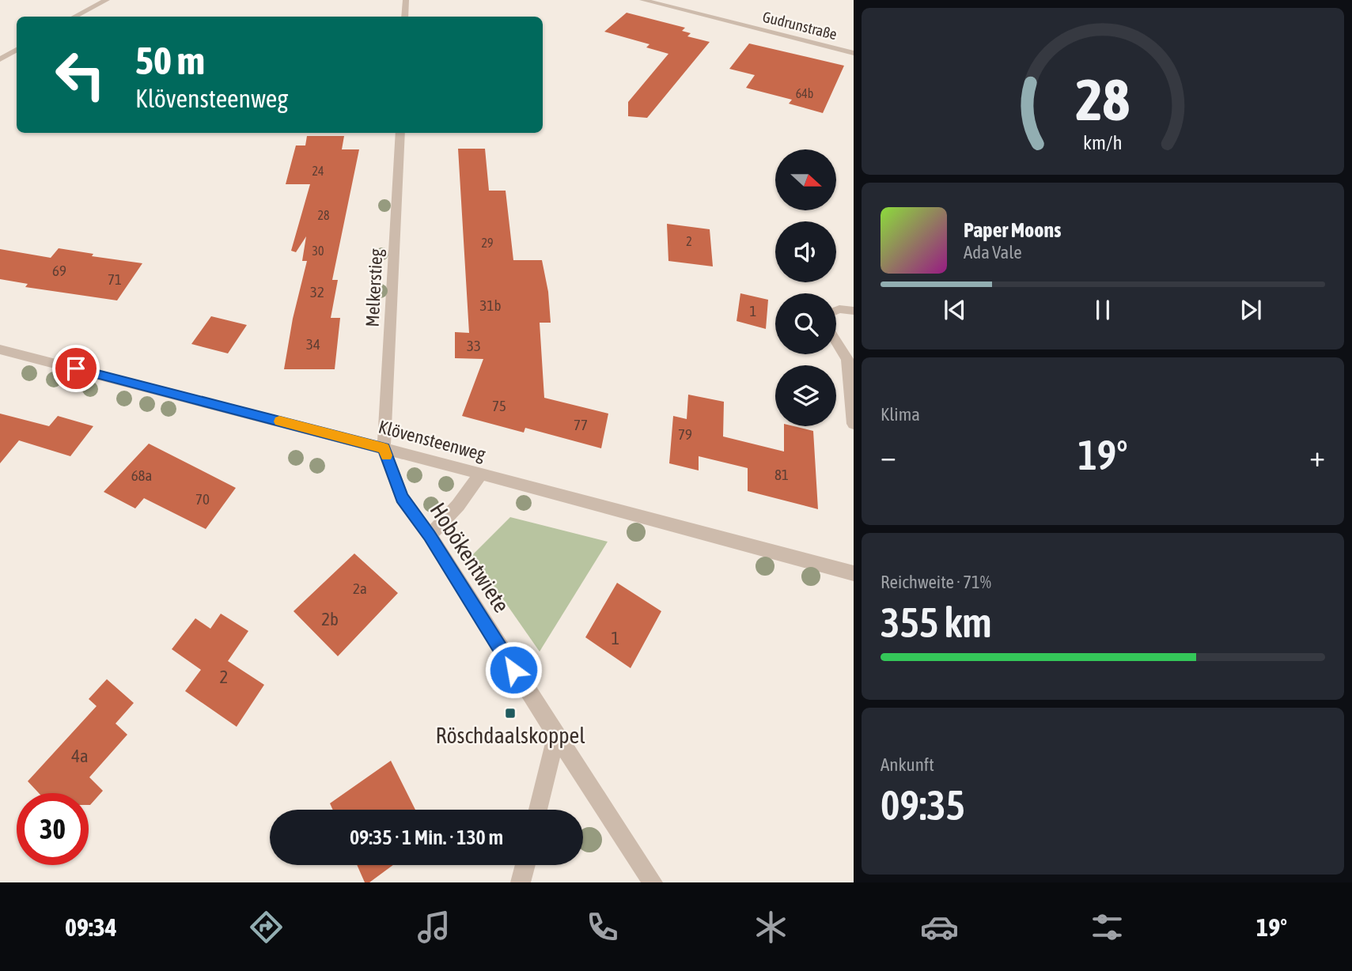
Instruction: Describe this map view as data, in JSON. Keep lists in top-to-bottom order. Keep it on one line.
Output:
{"streets":{"street":["Gudrunstraße","Melkerstieg","Klövensteenweg","Hobökentwiete"]},"crossings":[["Melkerstieg","Klövensteenweg"],["Melkerstieg","Hobökentwiete"],["Klövensteenweg","Hobökentwiete"]],"places":{"transit":["Röschdaalskoppel"]},"house_numbers":["64b","24","28","2","29","30","69","71","32","31b","1","34","33","75","77","79","81","68a","70","2a","2b","1","2","4a"],"north":"right","page":{"turn":["50 m","Klövensteenweg"],"song":["Paper Moons","Ada Vale"],"tile":["Klima",["Reichweite · 71%","355 km"],["Ankunft","09:35"]],"heat":["−","19°","+"],"limit":"30","trip":"09:35 · 1 Min. · 130 m","tabs":["09:34","19°"],"gauge":["28","km/h"]}}
